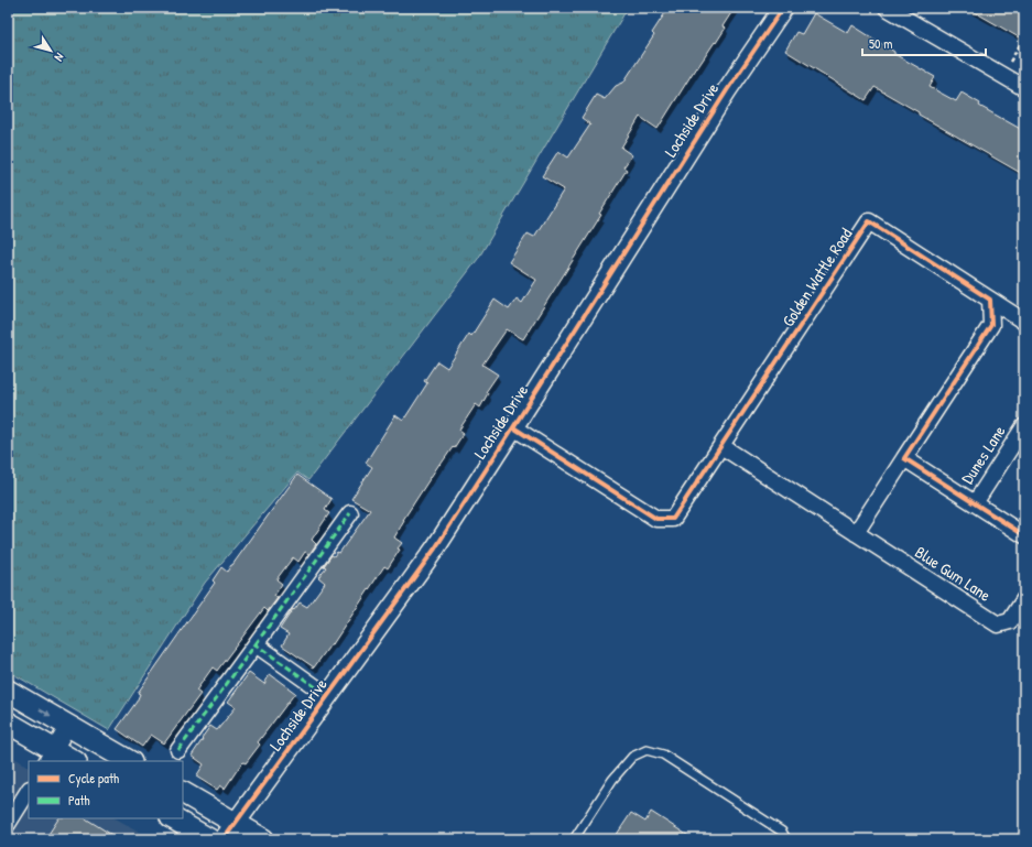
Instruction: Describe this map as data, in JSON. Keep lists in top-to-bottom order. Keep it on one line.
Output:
{"streets":{"street":["Lochside Drive","Golden Wattle Road","Dunes Lane","Blue Gum Lane"]},"crossings":[["Lochside Drive","Golden Wattle Road"],["Golden Wattle Road","Blue Gum Lane"]],"legend":["Cycle path","Path"],"scale_bar":"50 m","north":"bottom right"}
